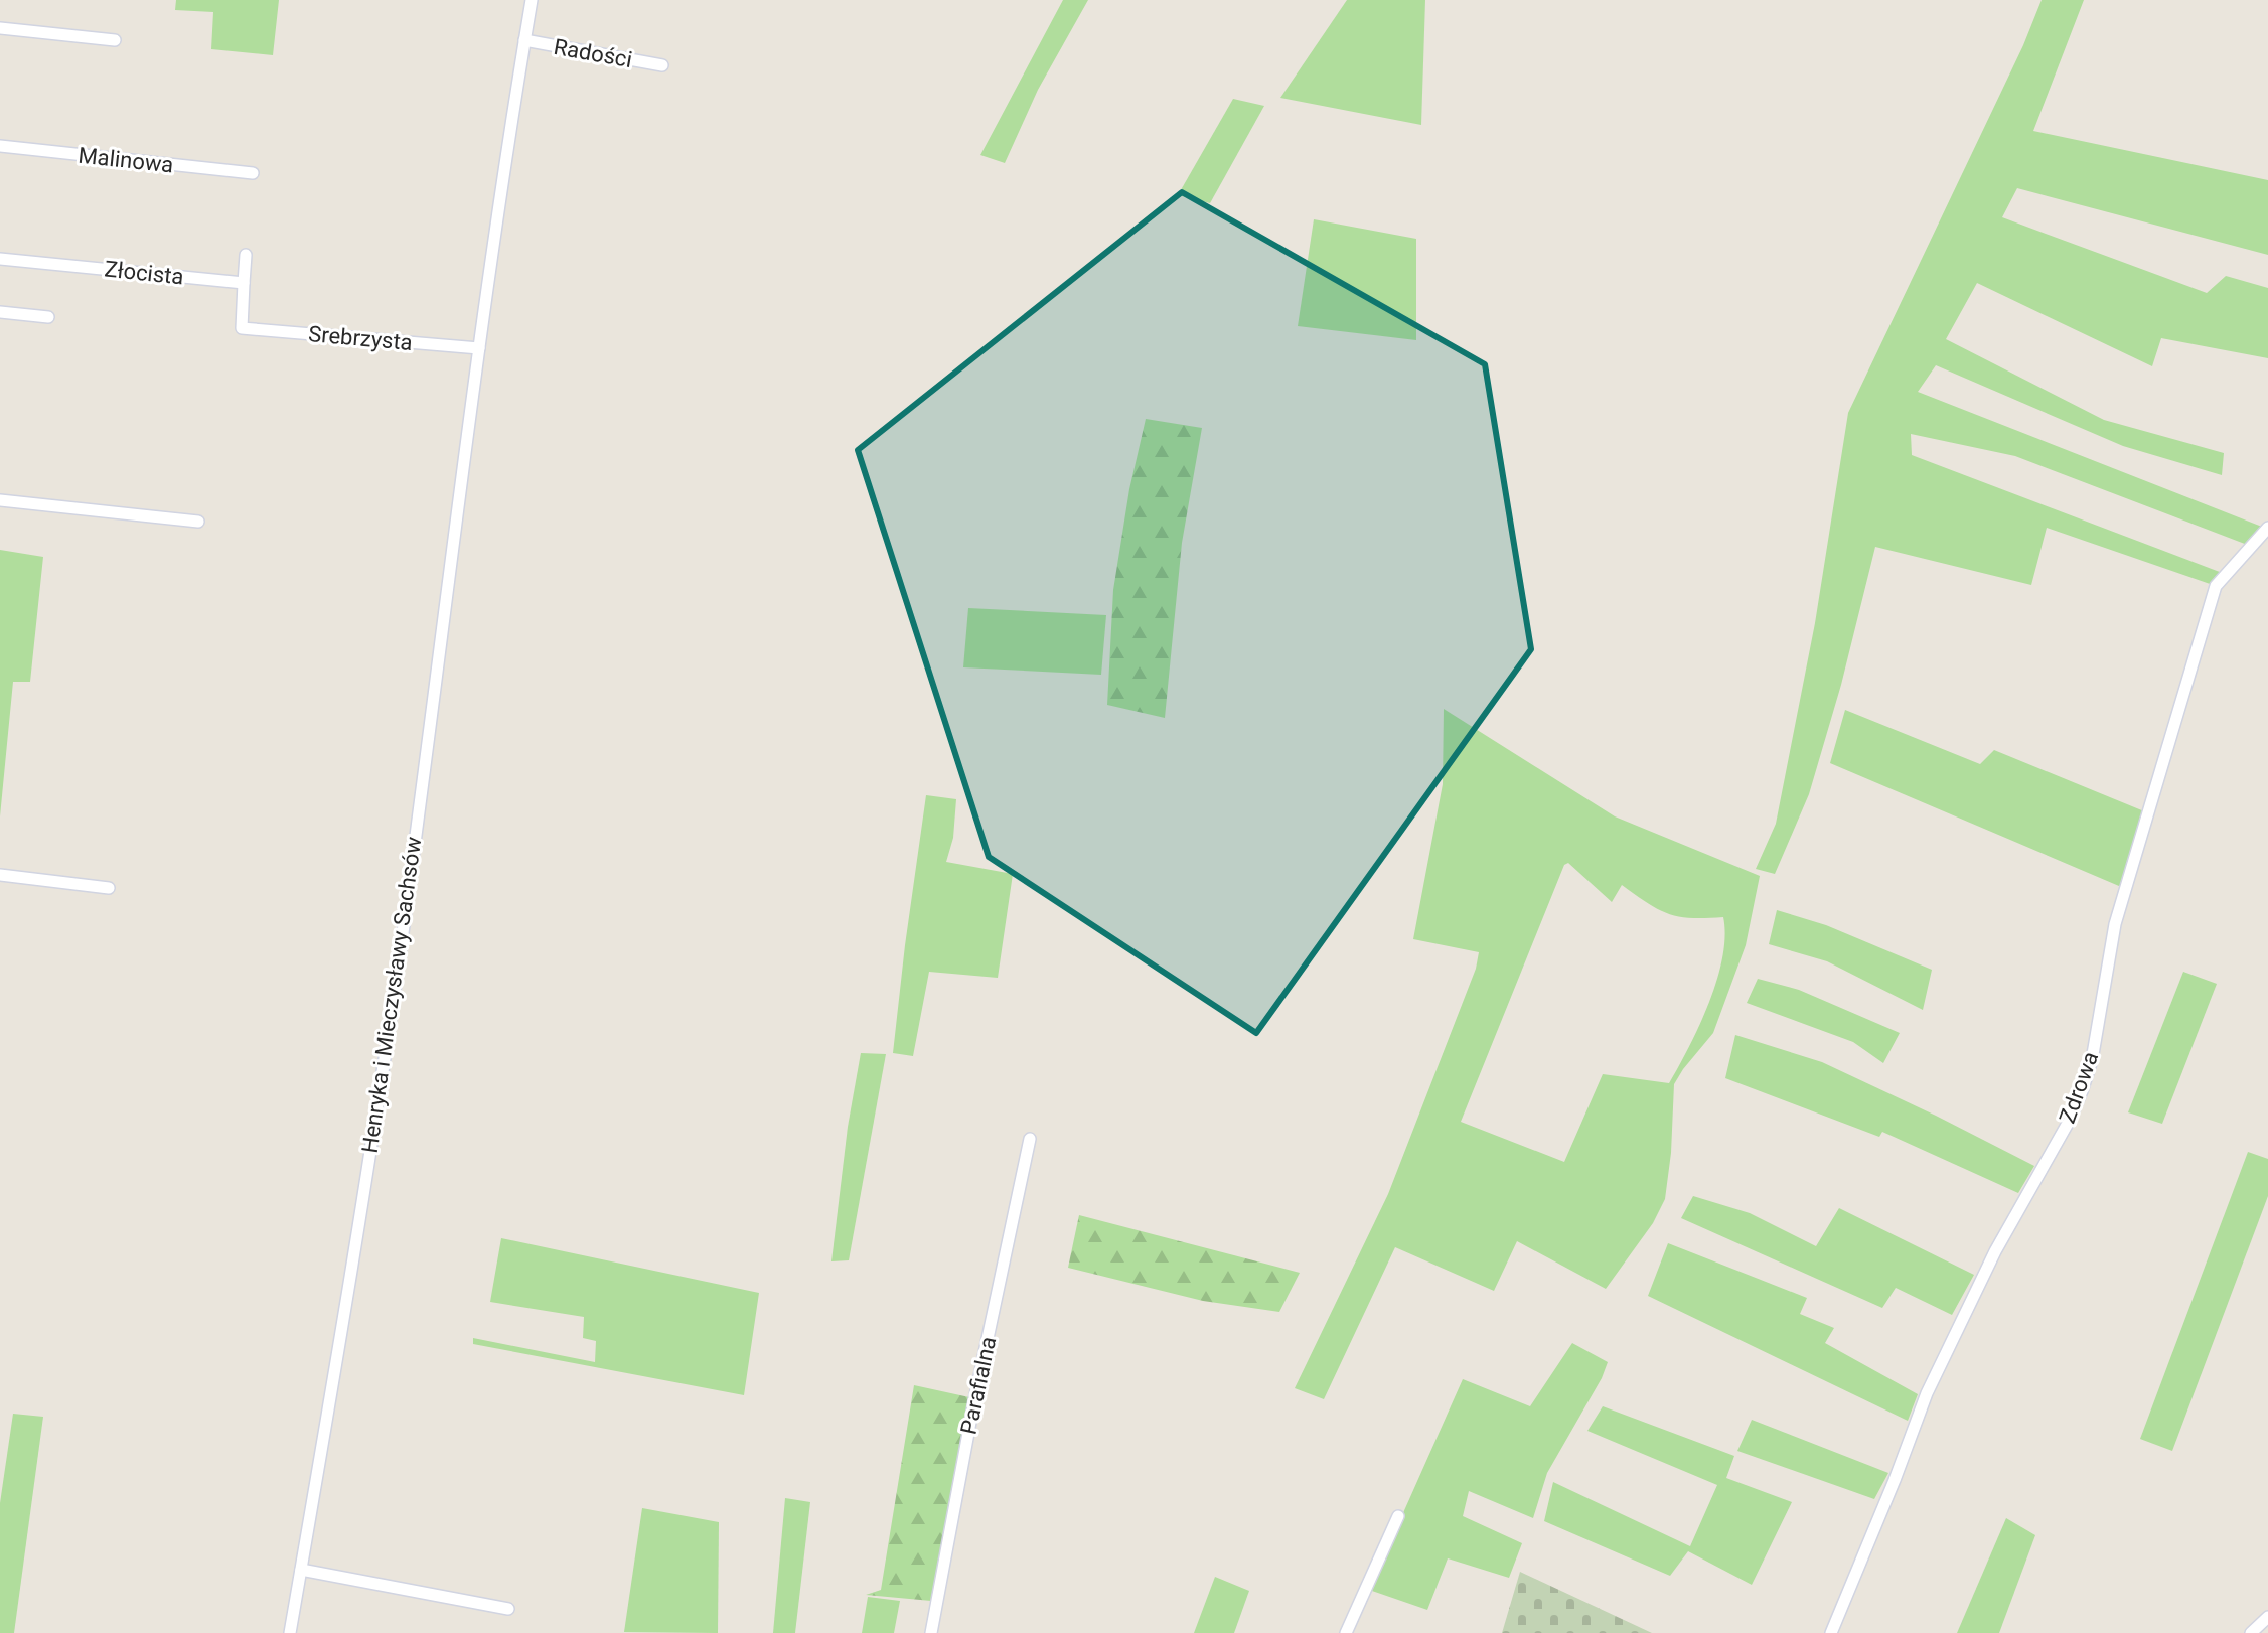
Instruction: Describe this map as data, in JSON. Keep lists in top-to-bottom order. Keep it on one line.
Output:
{"streets":{"street":["Radości","Malinowa","Złocista","Srebrzysta","Henryka i Mieczysławy Sachsów","Zdrowa","Parafialna"]},"crossings":[["Radości","Henryka i Mieczysławy Sachsów"],["Złocista","Srebrzysta"],["Srebrzysta","Henryka i Mieczysławy Sachsów"]]}
